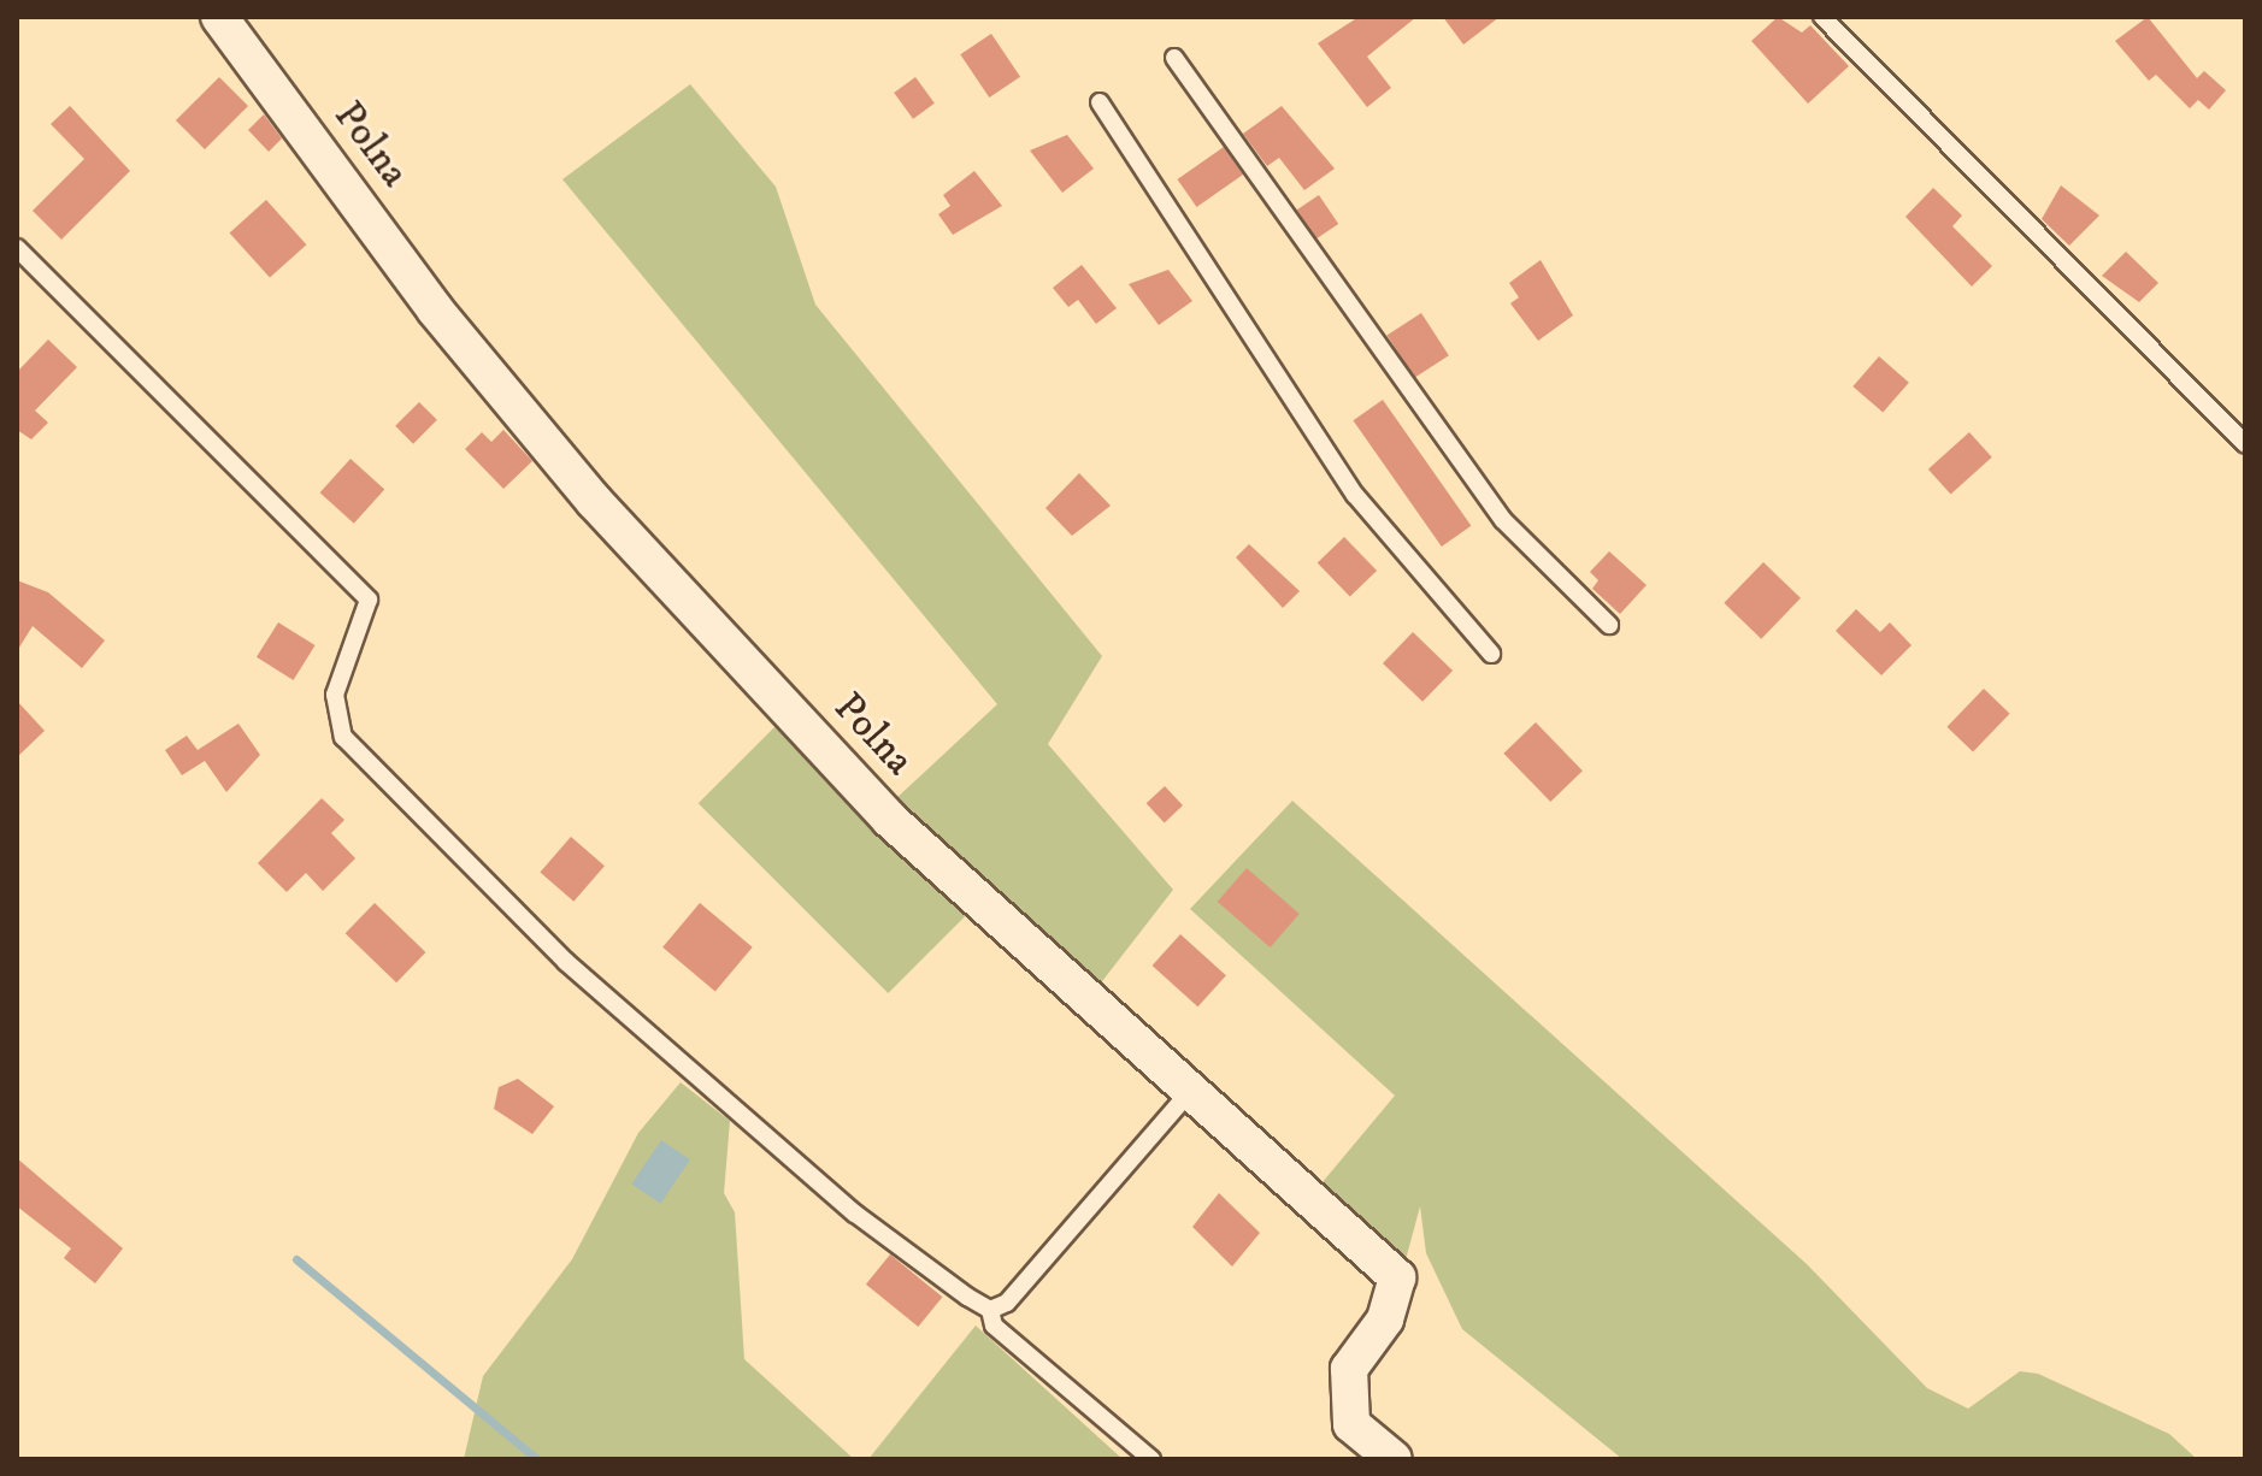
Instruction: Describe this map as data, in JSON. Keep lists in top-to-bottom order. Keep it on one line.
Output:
{"streets":{"street":["Polna"]}}
